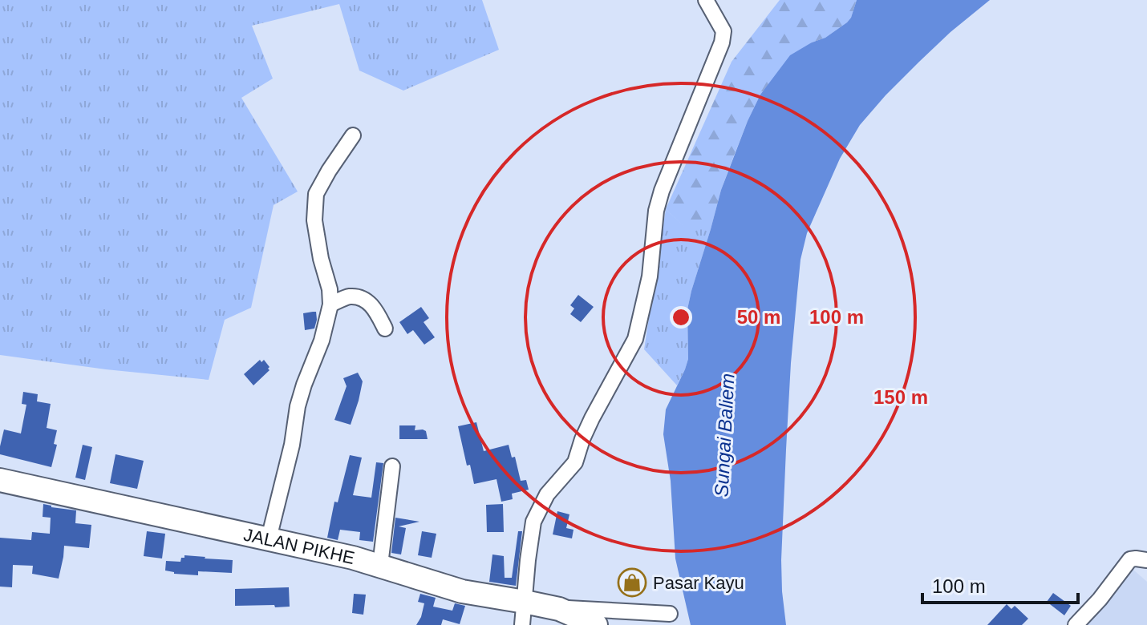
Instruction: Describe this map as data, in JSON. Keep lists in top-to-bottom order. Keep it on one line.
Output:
{"streets":{"highway":["JALAN PIKHE"]},"water":["Sungai Baliem"],"places":{"shop":["Pasar Kayu"]},"scale_bar":"100 m","rings":["50 m","100 m","150 m"]}
